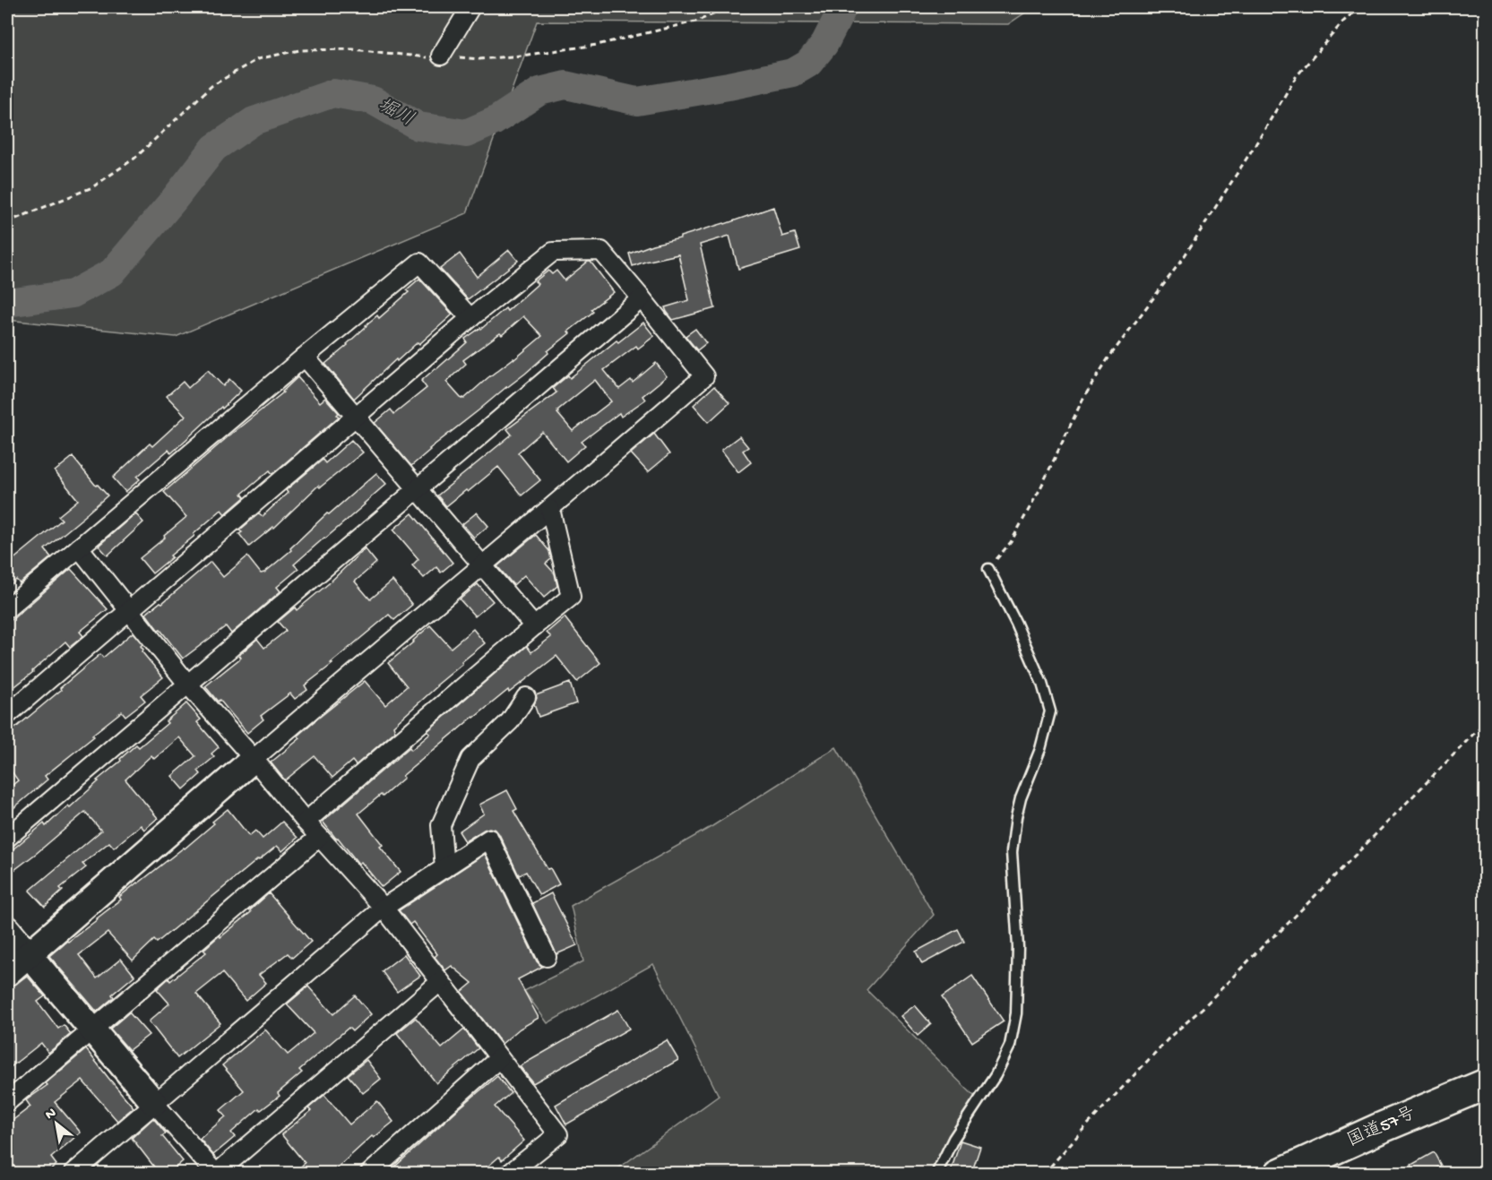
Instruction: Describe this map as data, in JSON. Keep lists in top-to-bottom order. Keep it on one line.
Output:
{"streets":{"highway":["国道57号"]},"water":["堀川"],"north":"top left"}
